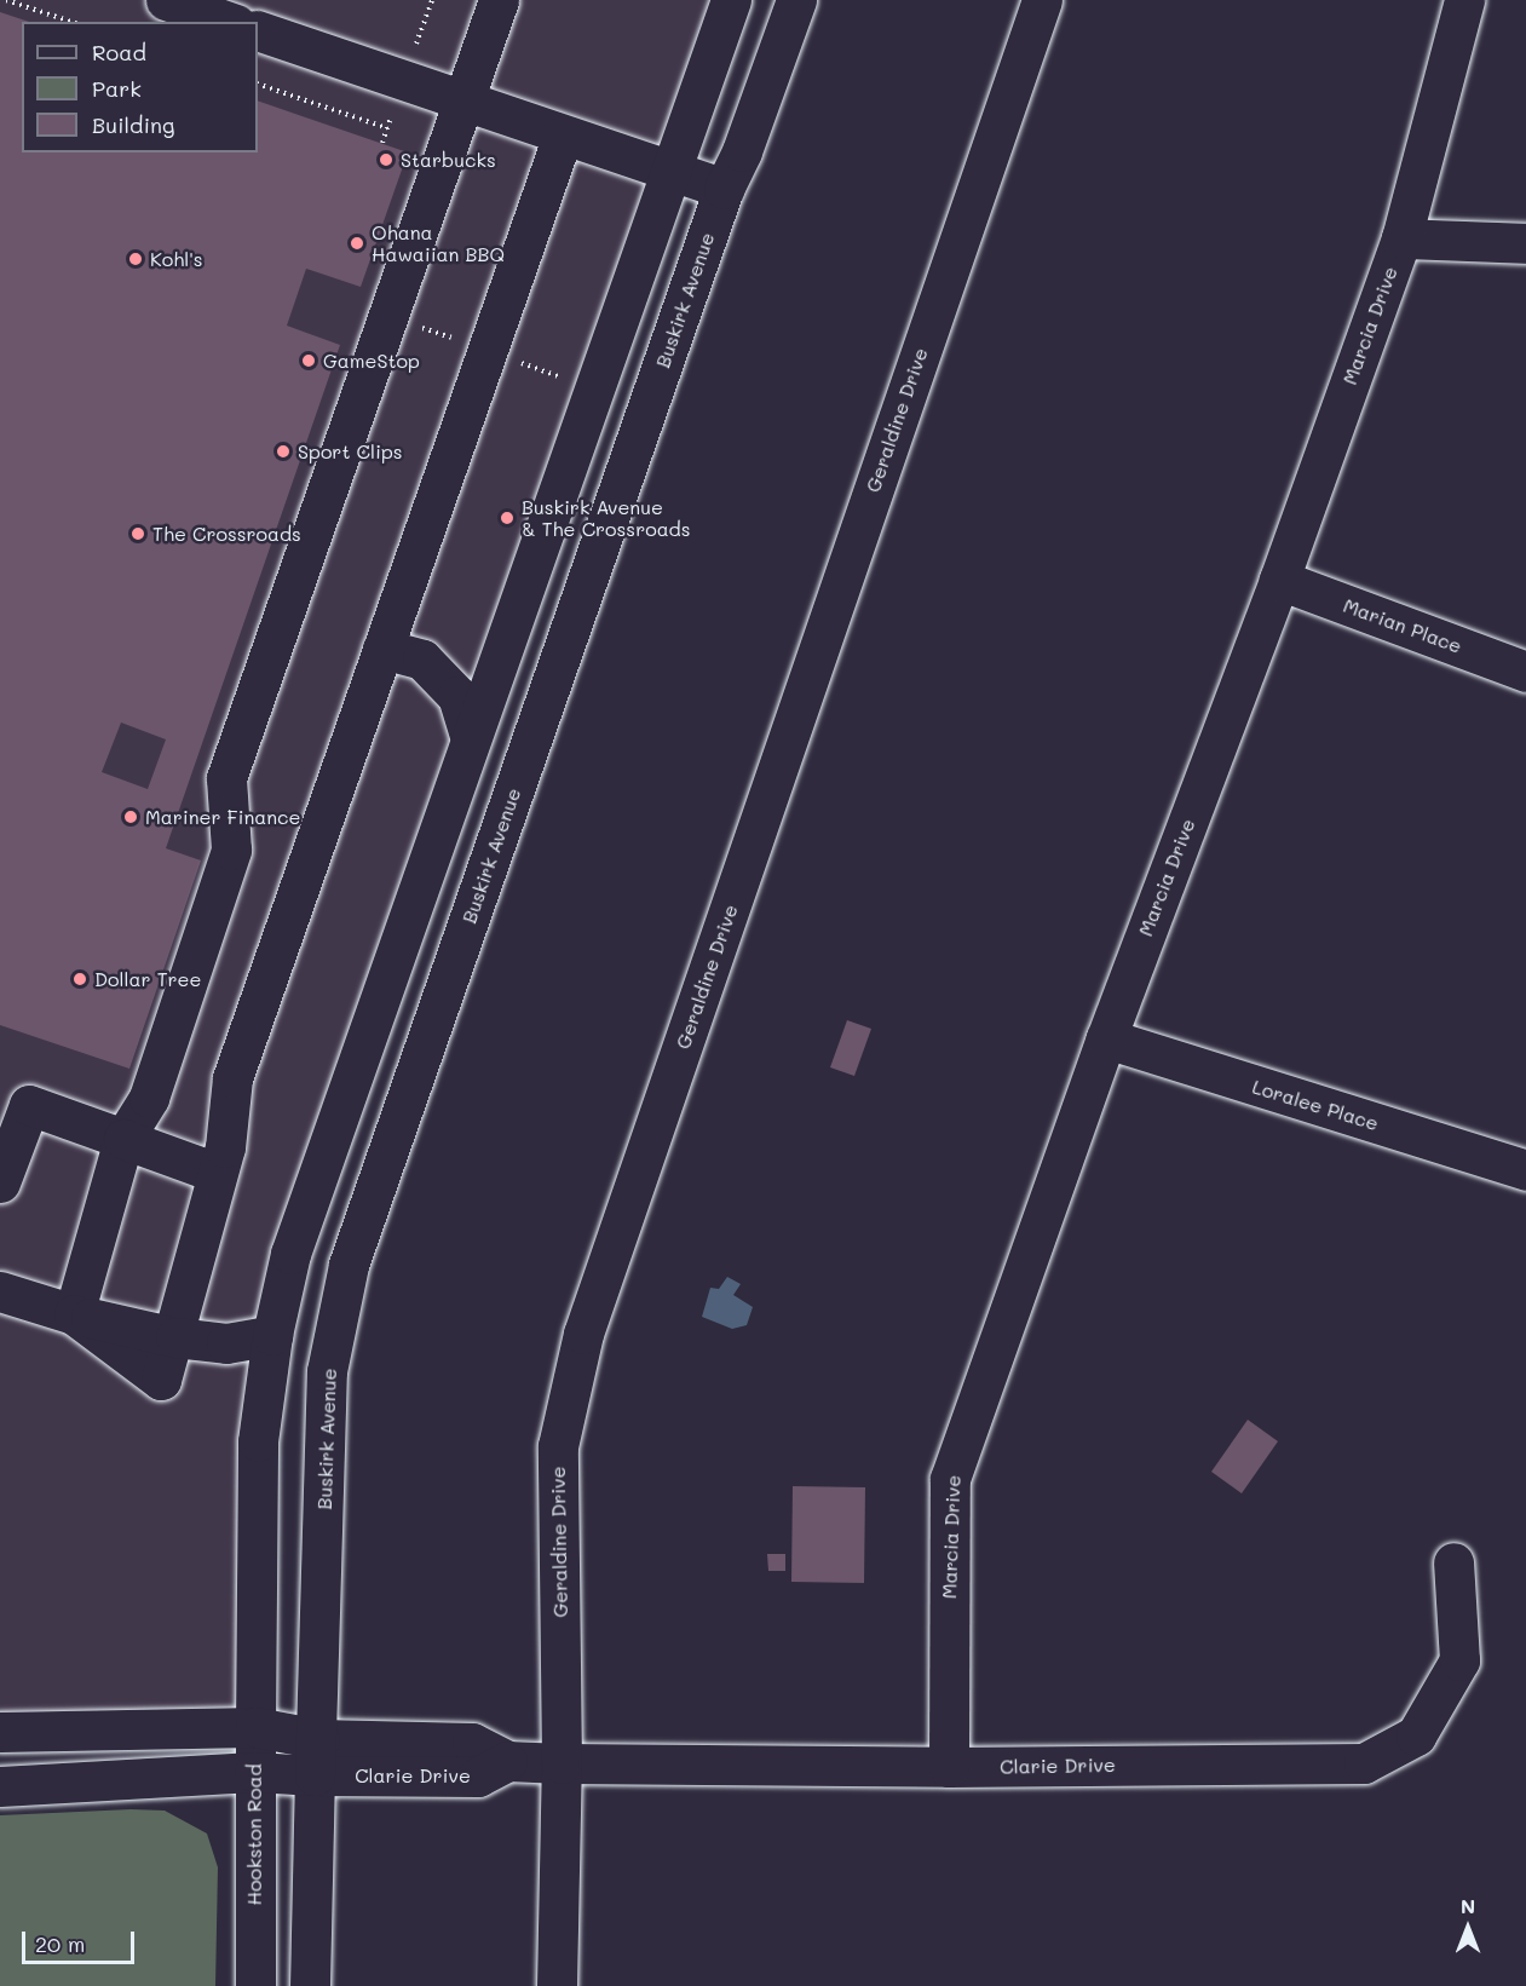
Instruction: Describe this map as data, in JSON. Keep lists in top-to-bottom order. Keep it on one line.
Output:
{"streets":{"street":["Buskirk Avenue","Marcia Drive","Geraldine Drive","Marian Place","Loralee Place","Clarie Drive","Hookston Road"]},"crossings":[["Buskirk Avenue","Clarie Drive"],["Marcia Drive","Marian Place"],["Marcia Drive","Loralee Place"],["Marcia Drive","Clarie Drive"],["Geraldine Drive","Clarie Drive"]],"places":["Starbucks","Ohana Hawaiian BBQ","Kohl's","GameStop","Sport Clips","Buskirk Avenue & The Crossroads","The Crossroads","Mariner Finance","Dollar Tree"],"legend":["Road","Park","Building"],"scale_bar":"20 m","north":"top"}
